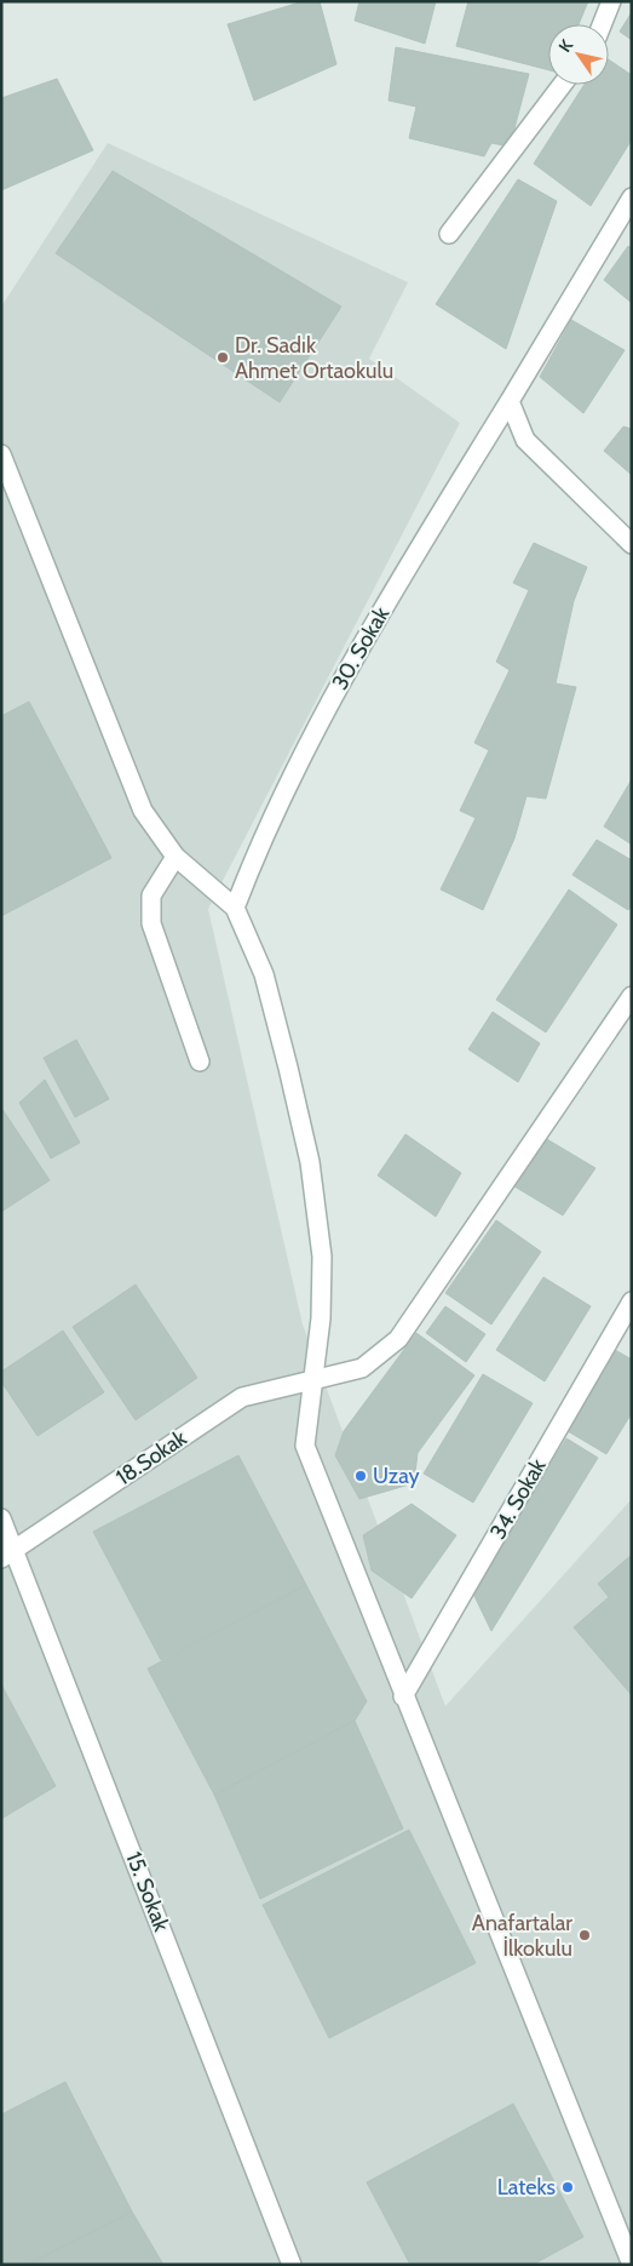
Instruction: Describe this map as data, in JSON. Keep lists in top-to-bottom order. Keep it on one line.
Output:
{"streets":{"street":["30. Sokak","18.Sokak","34. Sokak","15. Sokak"]},"crossings":[["18.Sokak","15. Sokak"]],"places":["Dr. Sadık Ahmet Ortaokulu","Uzay","Anafartalar İlkokulu","Lateks"],"north":"top left"}
